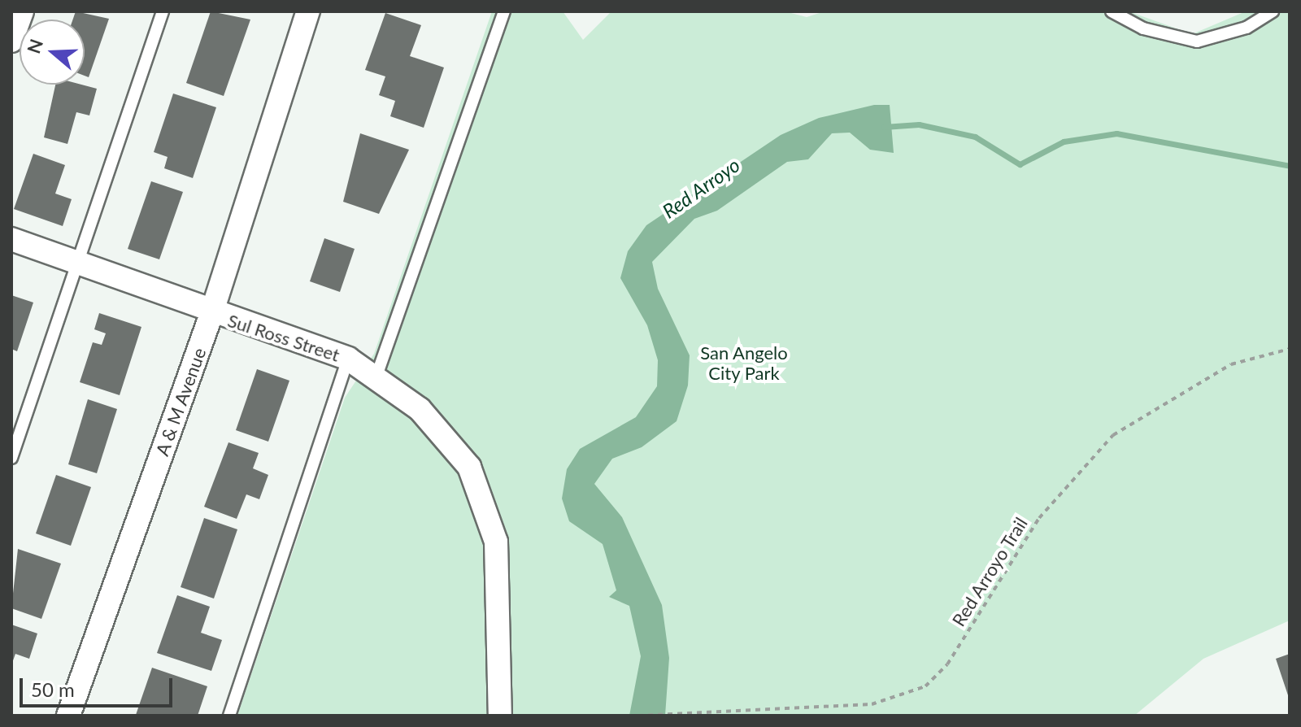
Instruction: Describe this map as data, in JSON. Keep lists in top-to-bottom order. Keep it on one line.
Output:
{"streets":{"street":["Sul Ross Street","A & M Avenue"],"path":["Red Arroyo Trail"]},"crossings":[["Sul Ross Street","A & M Avenue"]],"water":["Red Arroyo"],"parks":["San Angelo City Park"],"scale_bar":"50 m","north":"left"}
